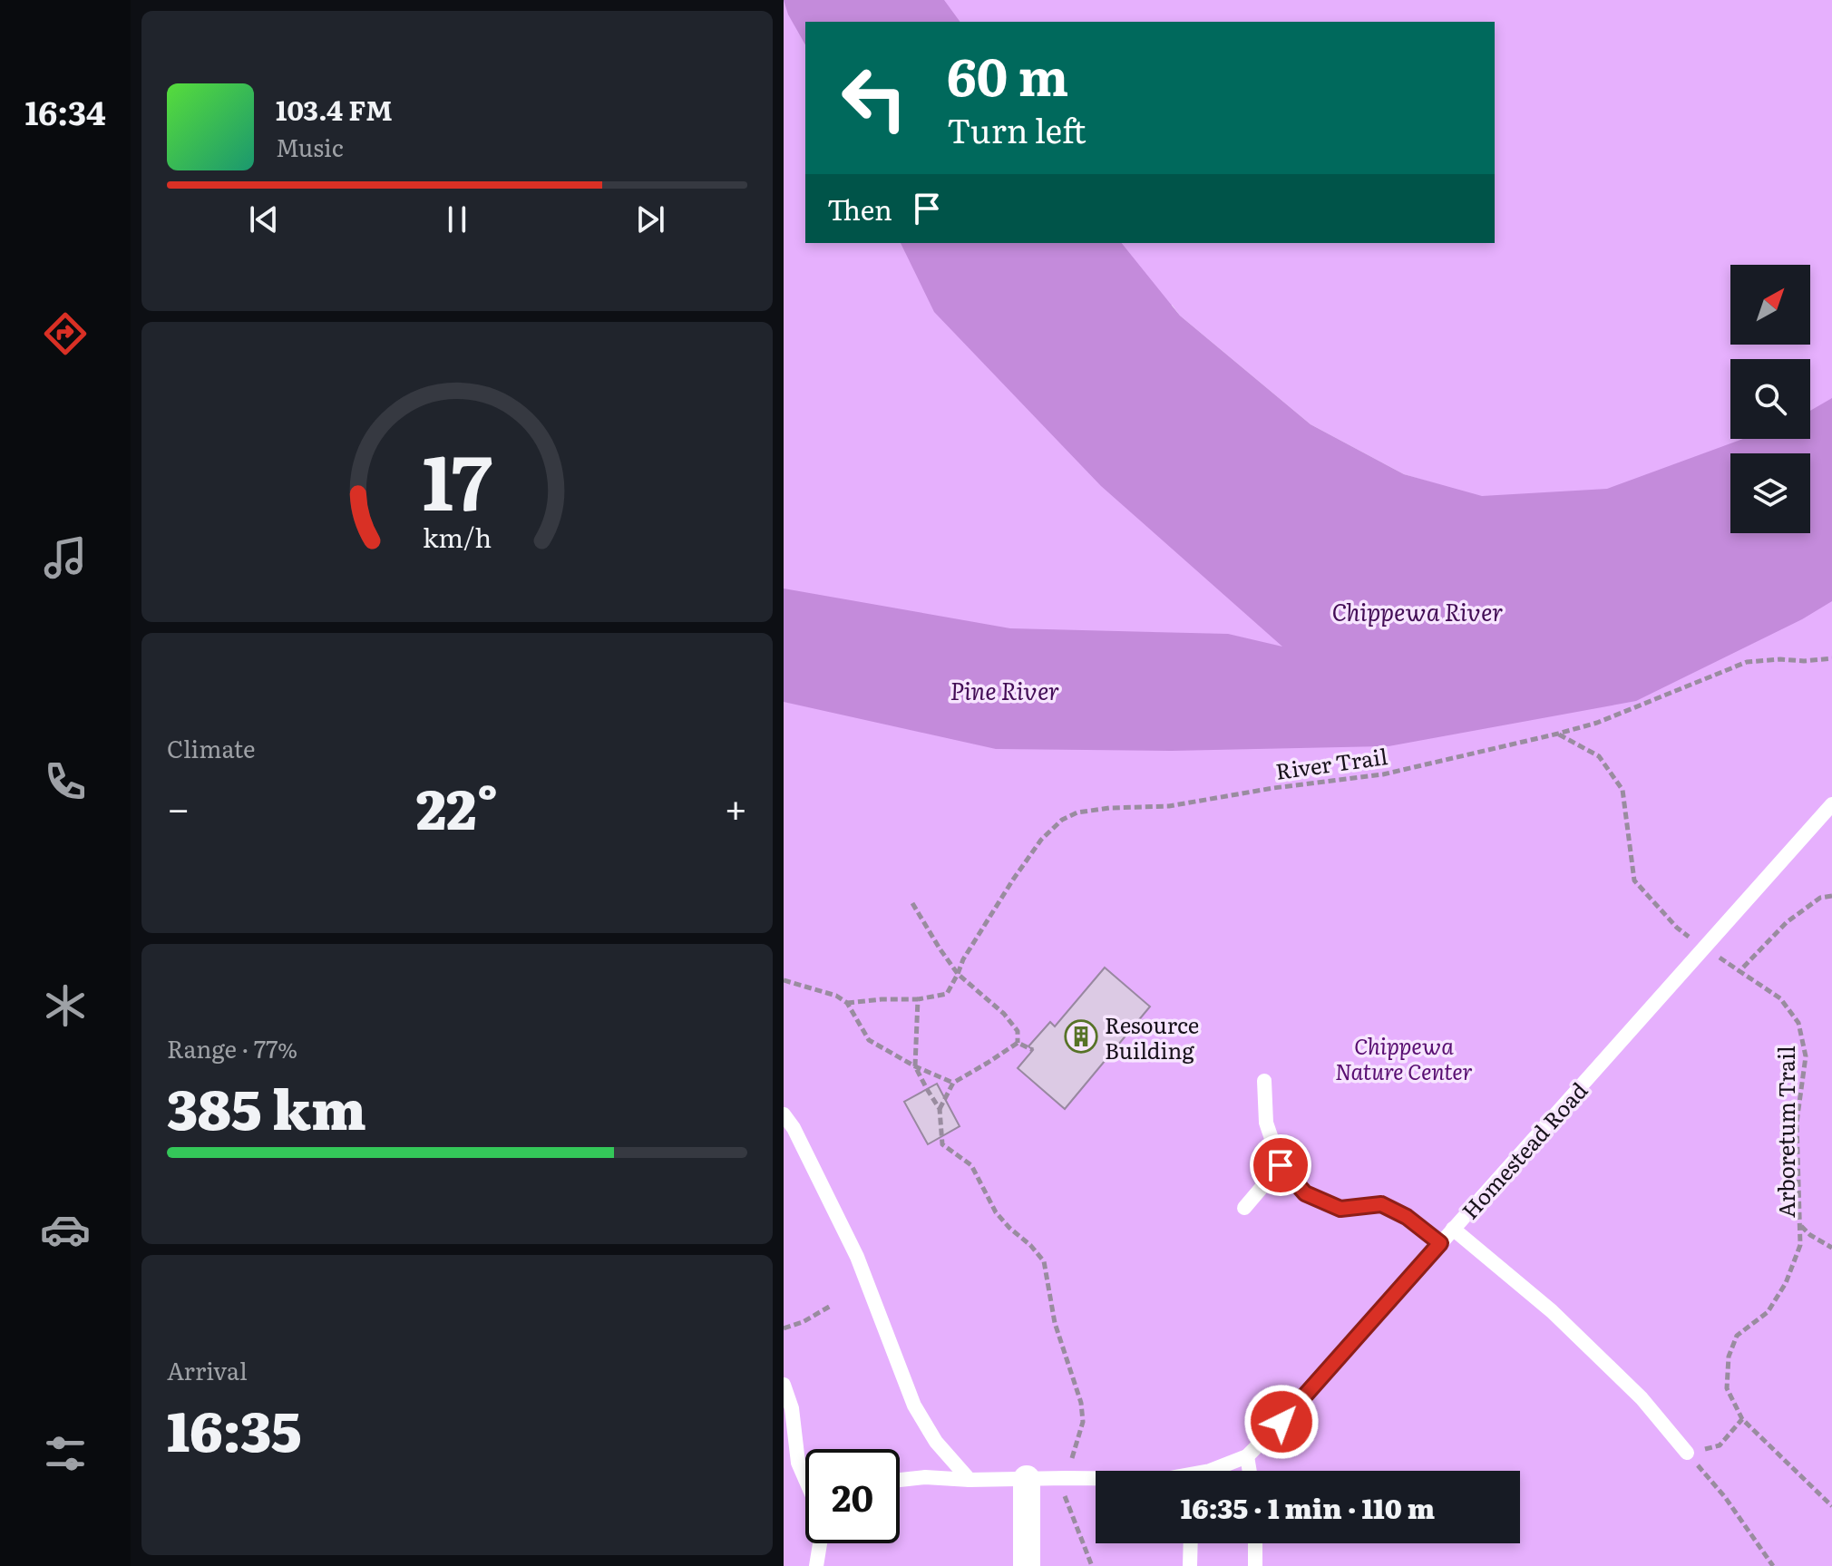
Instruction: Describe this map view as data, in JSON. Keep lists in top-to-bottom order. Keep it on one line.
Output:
{"streets":{"lane":["Homestead Road"],"path":["River Trail","Arboretum Trail"]},"crossings":[["River Trail","Arboretum Trail"],["Arboretum Trail","Homestead Road"]],"water":["Chippewa River","Pine River"],"parks":["Chippewa Nature Center"],"places":{"building":["Resource Building"]},"north":"top right","page":{"tabs":"16:34","turn":["60 m","Turn left"],"song":["103.4 FM","Music"],"then":"Then","tile":["Climate",["Range · 77%","385 km"],["Arrival","16:35"]],"heat":["−","22°","+"],"limit":"20","trip":"16:35 · 1 min · 110 m","gauge":["17","km/h"]}}
